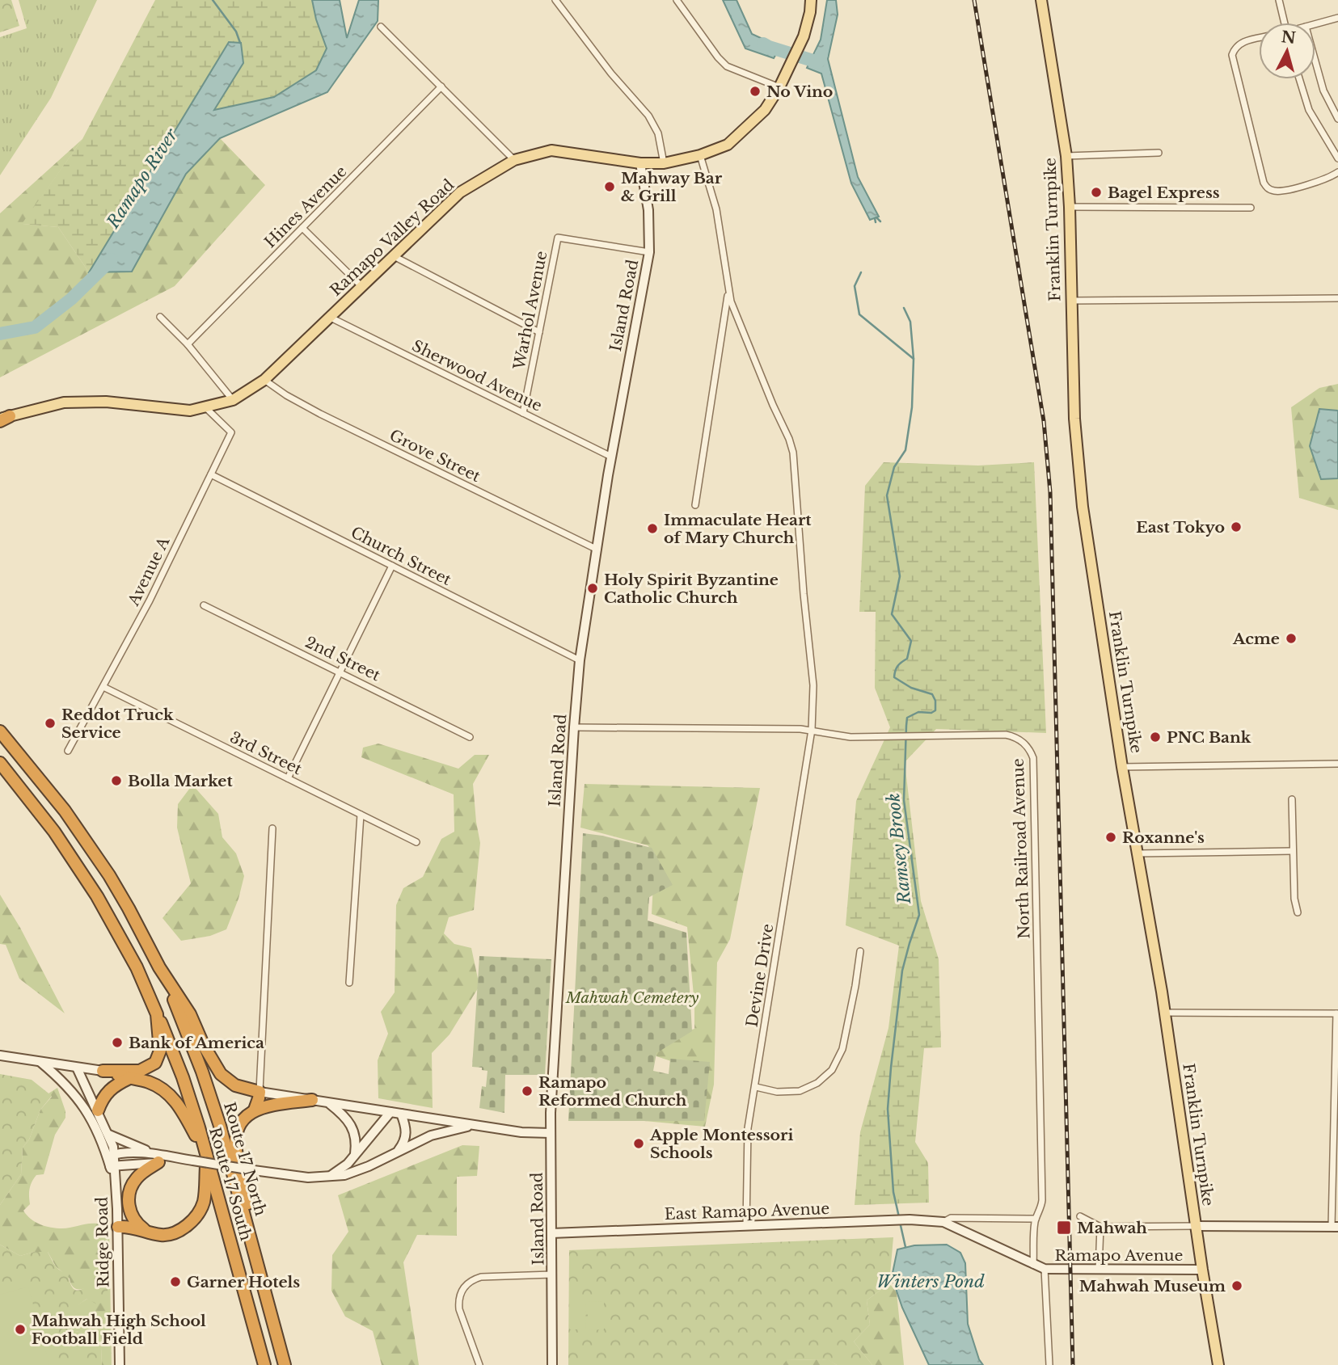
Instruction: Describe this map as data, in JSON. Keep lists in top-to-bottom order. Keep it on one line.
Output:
{"streets":{"highway":["Route 17 North","Route 17 South"],"main road":["Franklin Turnpike","Ramapo Valley Road"],"street":["Hines Avenue","Island Road","Warhol Avenue","Sherwood Avenue","Grove Street","Church Street","Avenue A","2nd Street","3rd Street","North Railroad Avenue","Devine Drive","East Ramapo Avenue","Ridge Road","Ramapo Avenue"]},"crossings":[["Franklin Turnpike","Ramapo Avenue"],["Ramapo Valley Road","Island Road"],["Ramapo Valley Road","Sherwood Avenue"],["Ramapo Valley Road","Grove Street"],["Ramapo Valley Road","Avenue A"],["Island Road","Warhol Avenue"],["Island Road","Sherwood Avenue"],["Island Road","Grove Street"],["Island Road","Church Street"],["Island Road","North Railroad Avenue"],["Island Road","East Ramapo Avenue"],["Warhol Avenue","Sherwood Avenue"],["Church Street","Avenue A"],["Avenue A","3rd Street"],["North Railroad Avenue","Devine Drive"],["North Railroad Avenue","Ramapo Avenue"],["Devine Drive","East Ramapo Avenue"],["East Ramapo Avenue","Ramapo Avenue"]],"water":["Ramapo River","Ramsey Brook","Winters Pond"],"parks":["Mahwah Cemetery"],"places":{"other":["No Vino","Mahway Bar & Grill","Bagel Express","East Tokyo","Immaculate Heart of Mary Church","Holy Spirit Byzantine Catholic Church","Acme","Reddot Truck Service","PNC Bank","Bolla Market","Roxanne's","Bank of America","Ramapo Reformed Church","Apple Montessori Schools","Garner Hotels","Mahwah Museum","Mahwah High School Football Field"],"transit":["Mahwah"]},"north":"top"}
